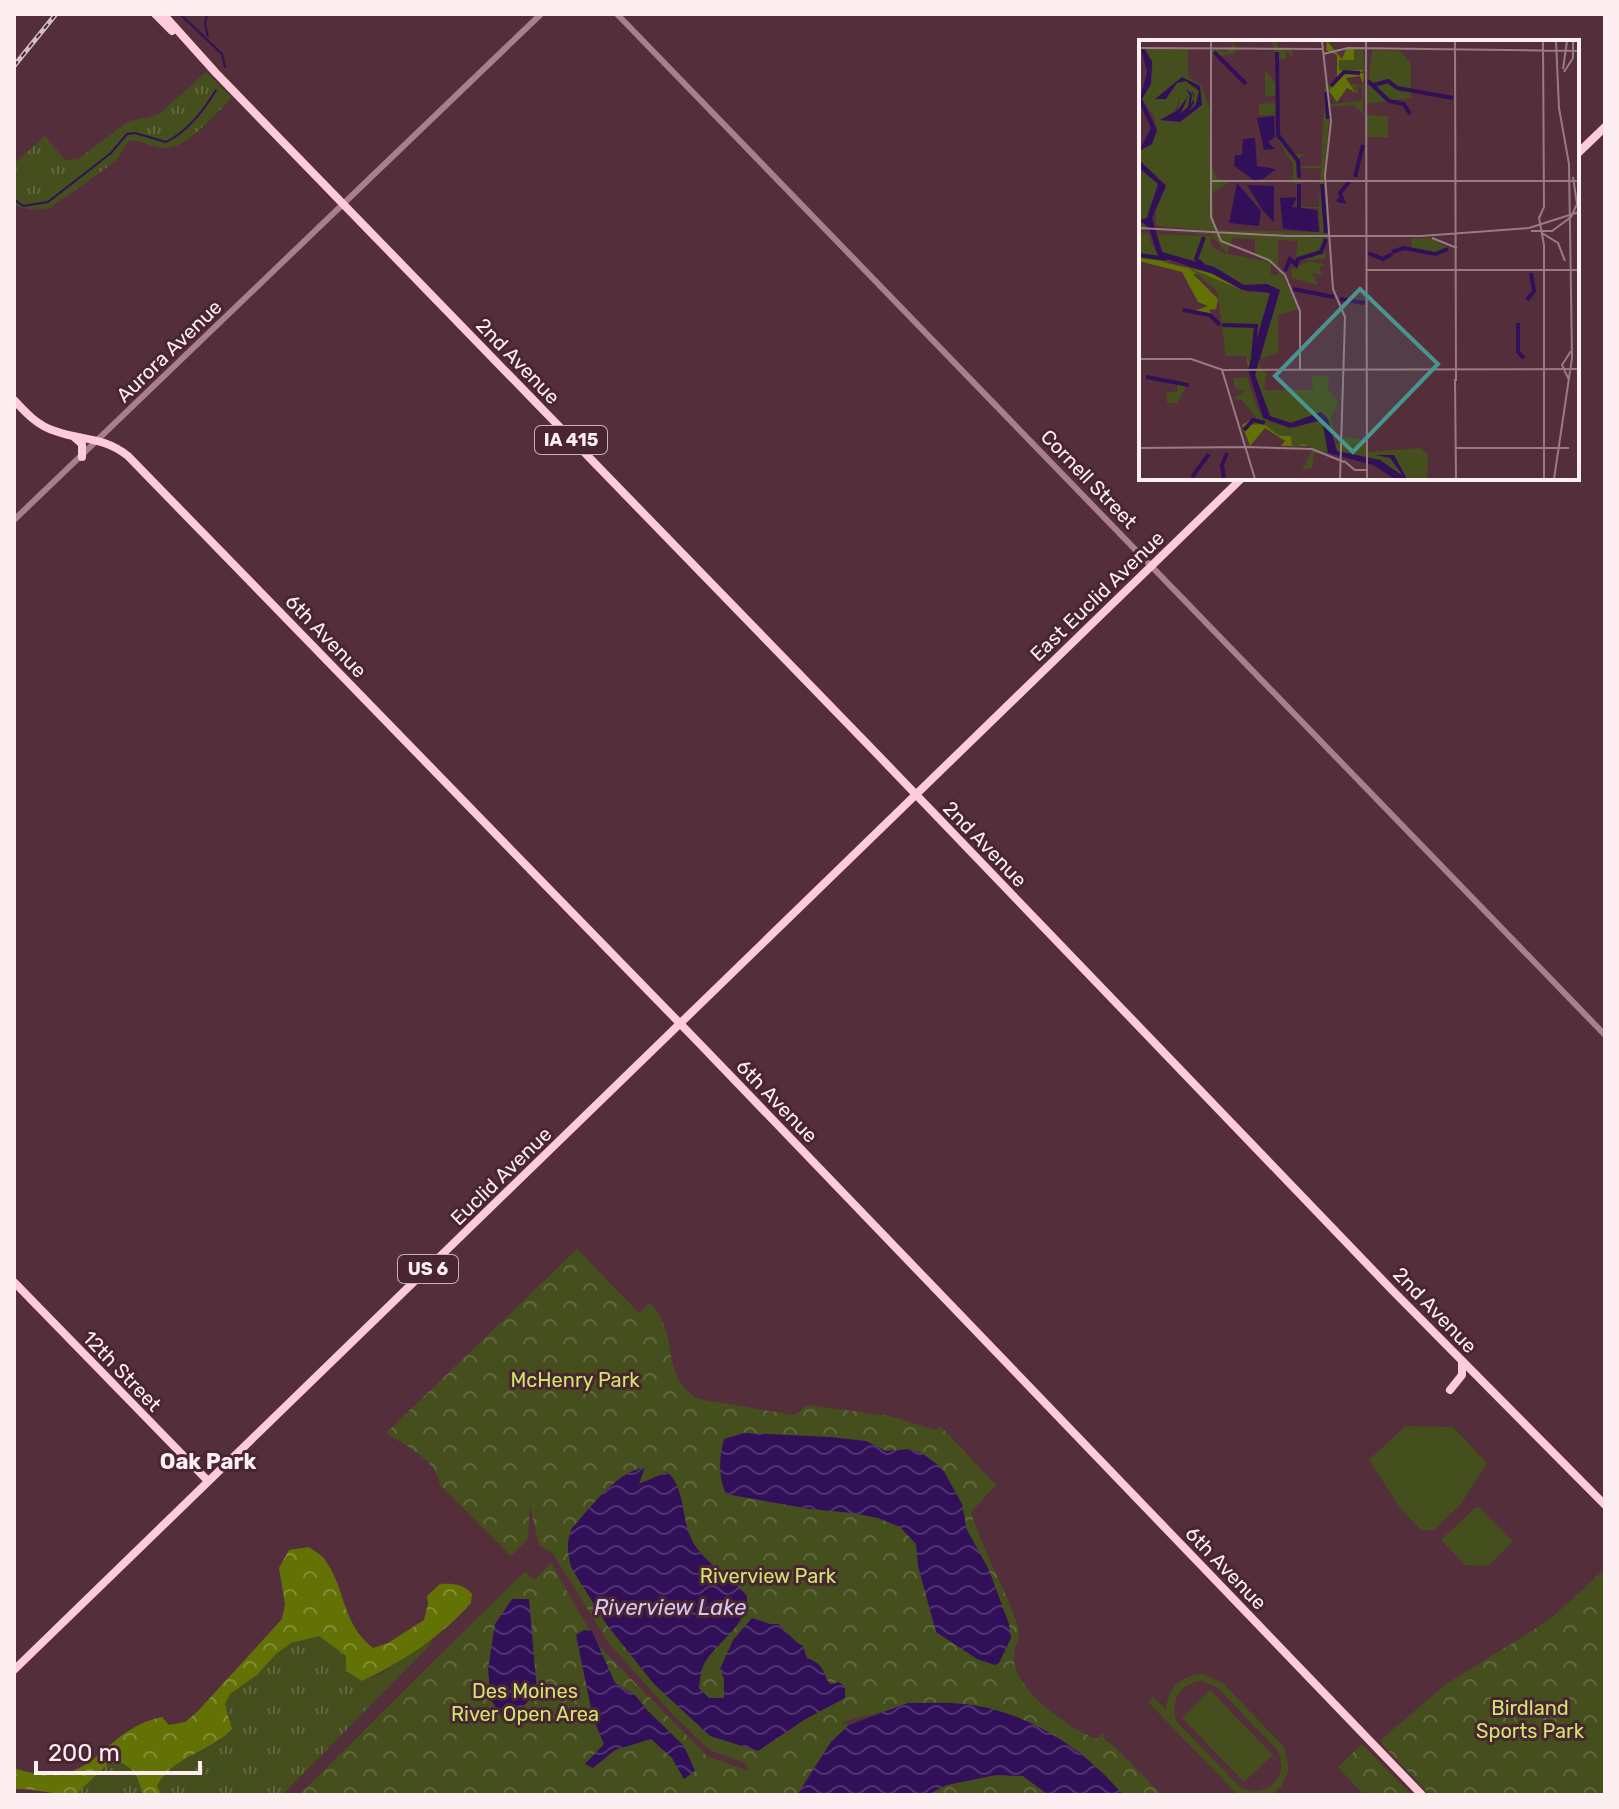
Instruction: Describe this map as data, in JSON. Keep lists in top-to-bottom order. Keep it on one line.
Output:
{"streets":{"main road":["2nd Avenue","IA 415","East Euclid Avenue","6th Avenue","Euclid Avenue","US 6","12th Street"],"street":["Aurora Avenue","Cornell Street"]},"crossings":[["Aurora Avenue","2nd Avenue"],["Aurora Avenue","IA 415"],["Aurora Avenue","6th Avenue"],["2nd Avenue","IA 415"],["2nd Avenue","Euclid Avenue"],["Cornell Street","East Euclid Avenue"],["East Euclid Avenue","Euclid Avenue"],["6th Avenue","Euclid Avenue"],["Euclid Avenue","12th Street"]],"districts":["Oak Park"],"water":["Riverview Lake"],"parks":["McHenry Park","Riverview Park","Des Moines River Open Area","Birdland Sports Park"],"scale_bar":"200 m"}
